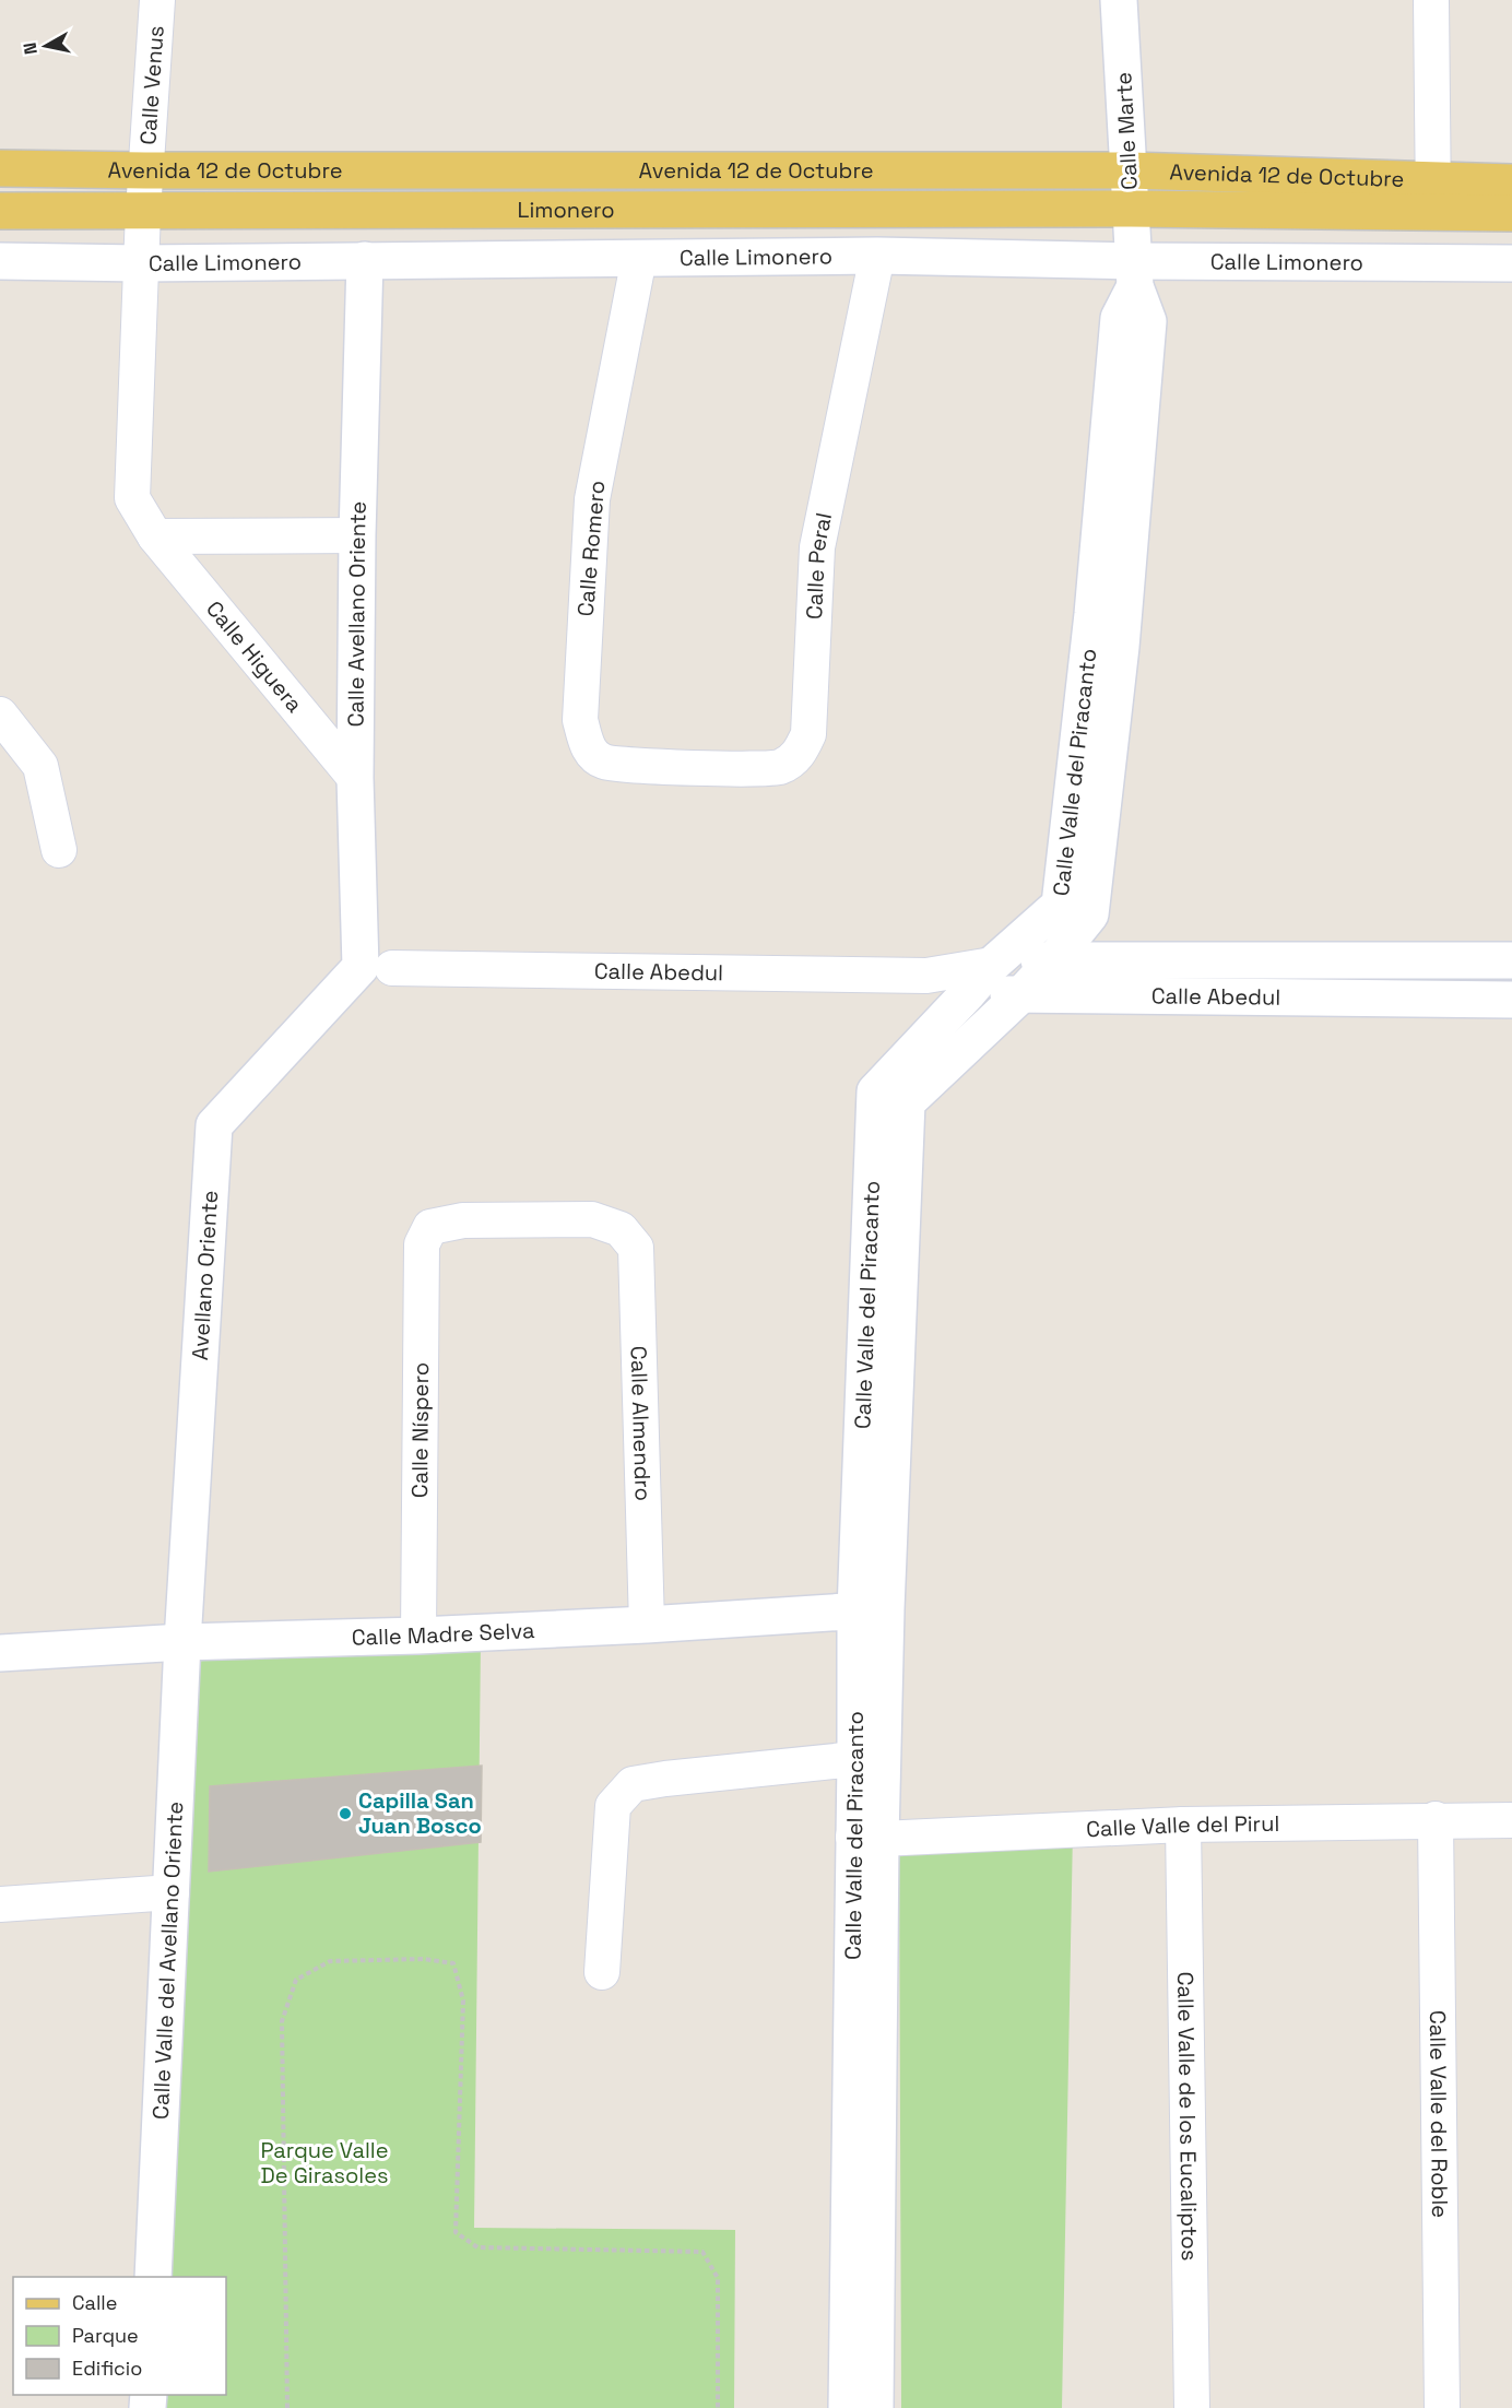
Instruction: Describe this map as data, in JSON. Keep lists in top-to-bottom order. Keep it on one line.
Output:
{"streets":{"main road":["Avenida 12 de Octubre","Limonero"],"street":["Calle Venus","Calle Marte","Calle Limonero","Calle Romero","Calle Peral","Calle Avellano Oriente","Calle Higuera","Calle Valle del Piracanto","Calle Abedul","Avellano Oriente","Calle Almendro","Calle Níspero","Calle Madre Selva","Calle Valle del Pirul","Calle Valle del Avellano Oriente","Calle Valle del Roble","Calle Valle de los Eucaliptos"]},"crossings":[["Calle Venus","Avenida 12 de Octubre"],["Calle Venus","Limonero"],["Calle Venus","Calle Higuera"],["Calle Marte","Avenida 12 de Octubre"],["Calle Marte","Limonero"],["Calle Marte","Calle Limonero"],["Calle Marte","Calle Valle del Piracanto"],["Avenida 12 de Octubre","Limonero"],["Limonero","Calle Higuera"],["Calle Limonero","Calle Romero"],["Calle Limonero","Calle Peral"],["Calle Limonero","Calle Avellano Oriente"],["Calle Limonero","Calle Higuera"],["Calle Limonero","Calle Valle del Piracanto"],["Calle Romero","Calle Peral"],["Calle Avellano Oriente","Calle Higuera"],["Calle Avellano Oriente","Calle Abedul"],["Calle Avellano Oriente","Avellano Oriente"],["Calle Valle del Piracanto","Calle Abedul"],["Calle Valle del Piracanto","Calle Madre Selva"],["Calle Valle del Piracanto","Calle Valle del Pirul"],["Calle Abedul","Avellano Oriente"],["Avellano Oriente","Calle Madre Selva"],["Avellano Oriente","Calle Valle del Avellano Oriente"],["Calle Almendro","Calle Níspero"],["Calle Almendro","Calle Madre Selva"],["Calle Níspero","Calle Madre Selva"],["Calle Madre Selva","Calle Valle del Avellano Oriente"],["Calle Valle del Pirul","Calle Valle del Roble"],["Calle Valle del Pirul","Calle Valle de los Eucaliptos"]],"parks":["Parque Valle De Girasoles"],"places":["Capilla San Juan Bosco"],"legend":["Calle","Parque","Edificio"],"north":"left"}
